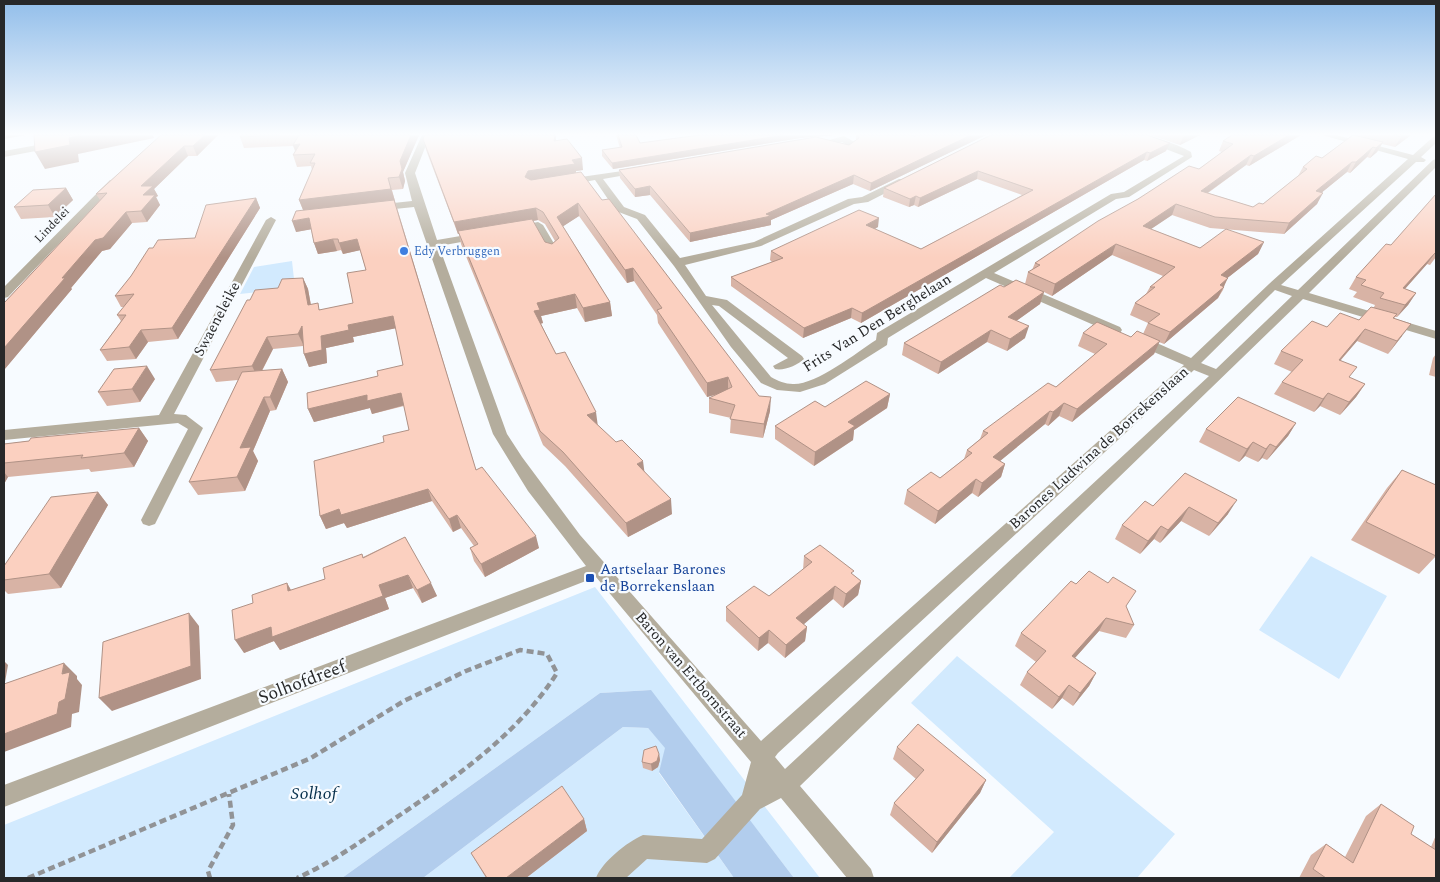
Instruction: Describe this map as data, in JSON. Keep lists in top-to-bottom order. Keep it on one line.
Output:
{"streets":{"street":["Lindelei","Swaeneleike","Frits Van Den Berghelaan","Barones Ludwina de Borrekenslaan","Baron van Ertbornstraat","Solhofdreef"]},"crossings":[["Barones Ludwina de Borrekenslaan","Baron van Ertbornstraat"],["Baron van Ertbornstraat","Solhofdreef"]],"parks":["Solhof"],"places":{"other":["Edy Verbruggen"],"transit":["Aartselaar Barones de Borrekenslaan"]}}
